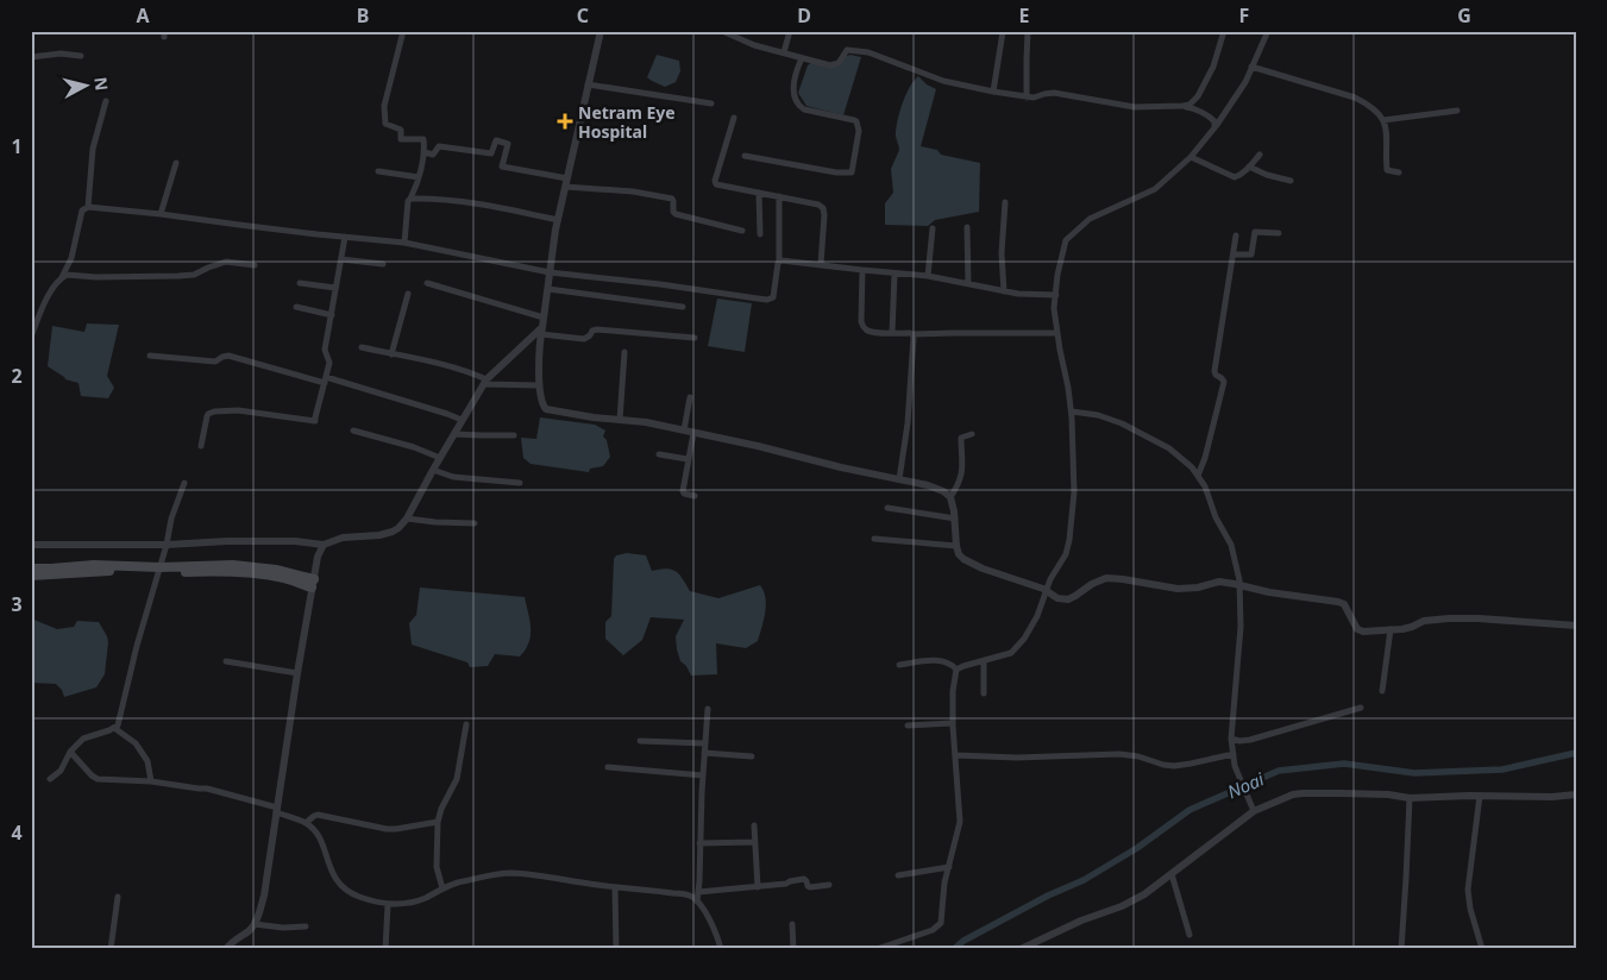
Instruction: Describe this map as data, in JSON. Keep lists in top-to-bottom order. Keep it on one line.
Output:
{"water":["Noai"],"places":{"health":["Netram Eye Hospital"]},"north":"right","grid":{"columns":["A","B","C","D","E","F","G"],"rows":["1","2","3","4"]}}
